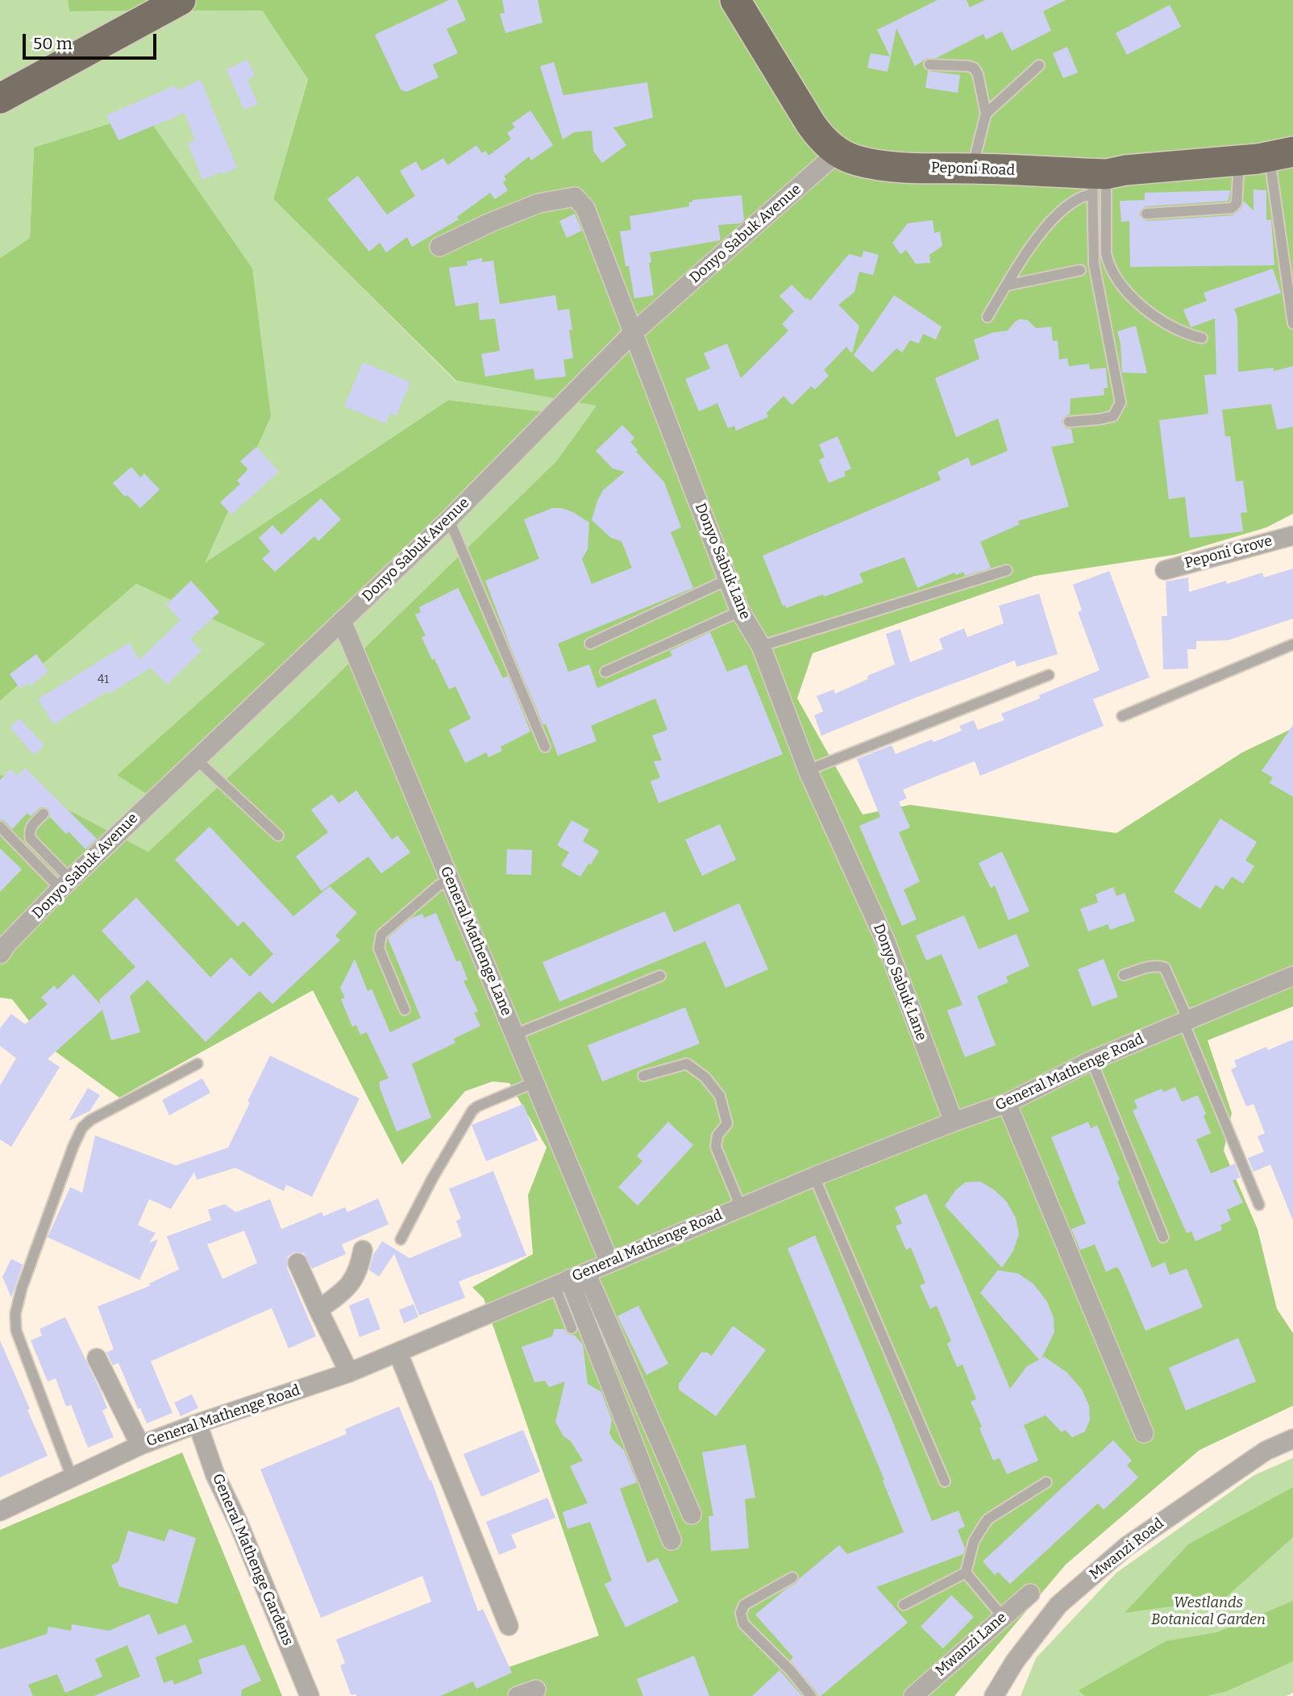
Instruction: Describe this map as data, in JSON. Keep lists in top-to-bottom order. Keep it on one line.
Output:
{"streets":{"main road":["Peponi Road"],"street":["Donyo Sabuk Avenue","Peponi Grove","Donyo Sabuk Lane","General Mathenge Lane","General Mathenge Road","Mwanzi Road","General Mathenge Gardens","Mwanzi Lane"]},"crossings":[["Peponi Road","Donyo Sabuk Avenue"],["Donyo Sabuk Avenue","Donyo Sabuk Lane"],["Donyo Sabuk Avenue","General Mathenge Lane"],["Donyo Sabuk Lane","General Mathenge Road"],["General Mathenge Lane","General Mathenge Road"],["General Mathenge Road","General Mathenge Gardens"]],"parks":["Westlands Botanical Garden"],"house_numbers":["41"],"scale_bar":"50 m"}
